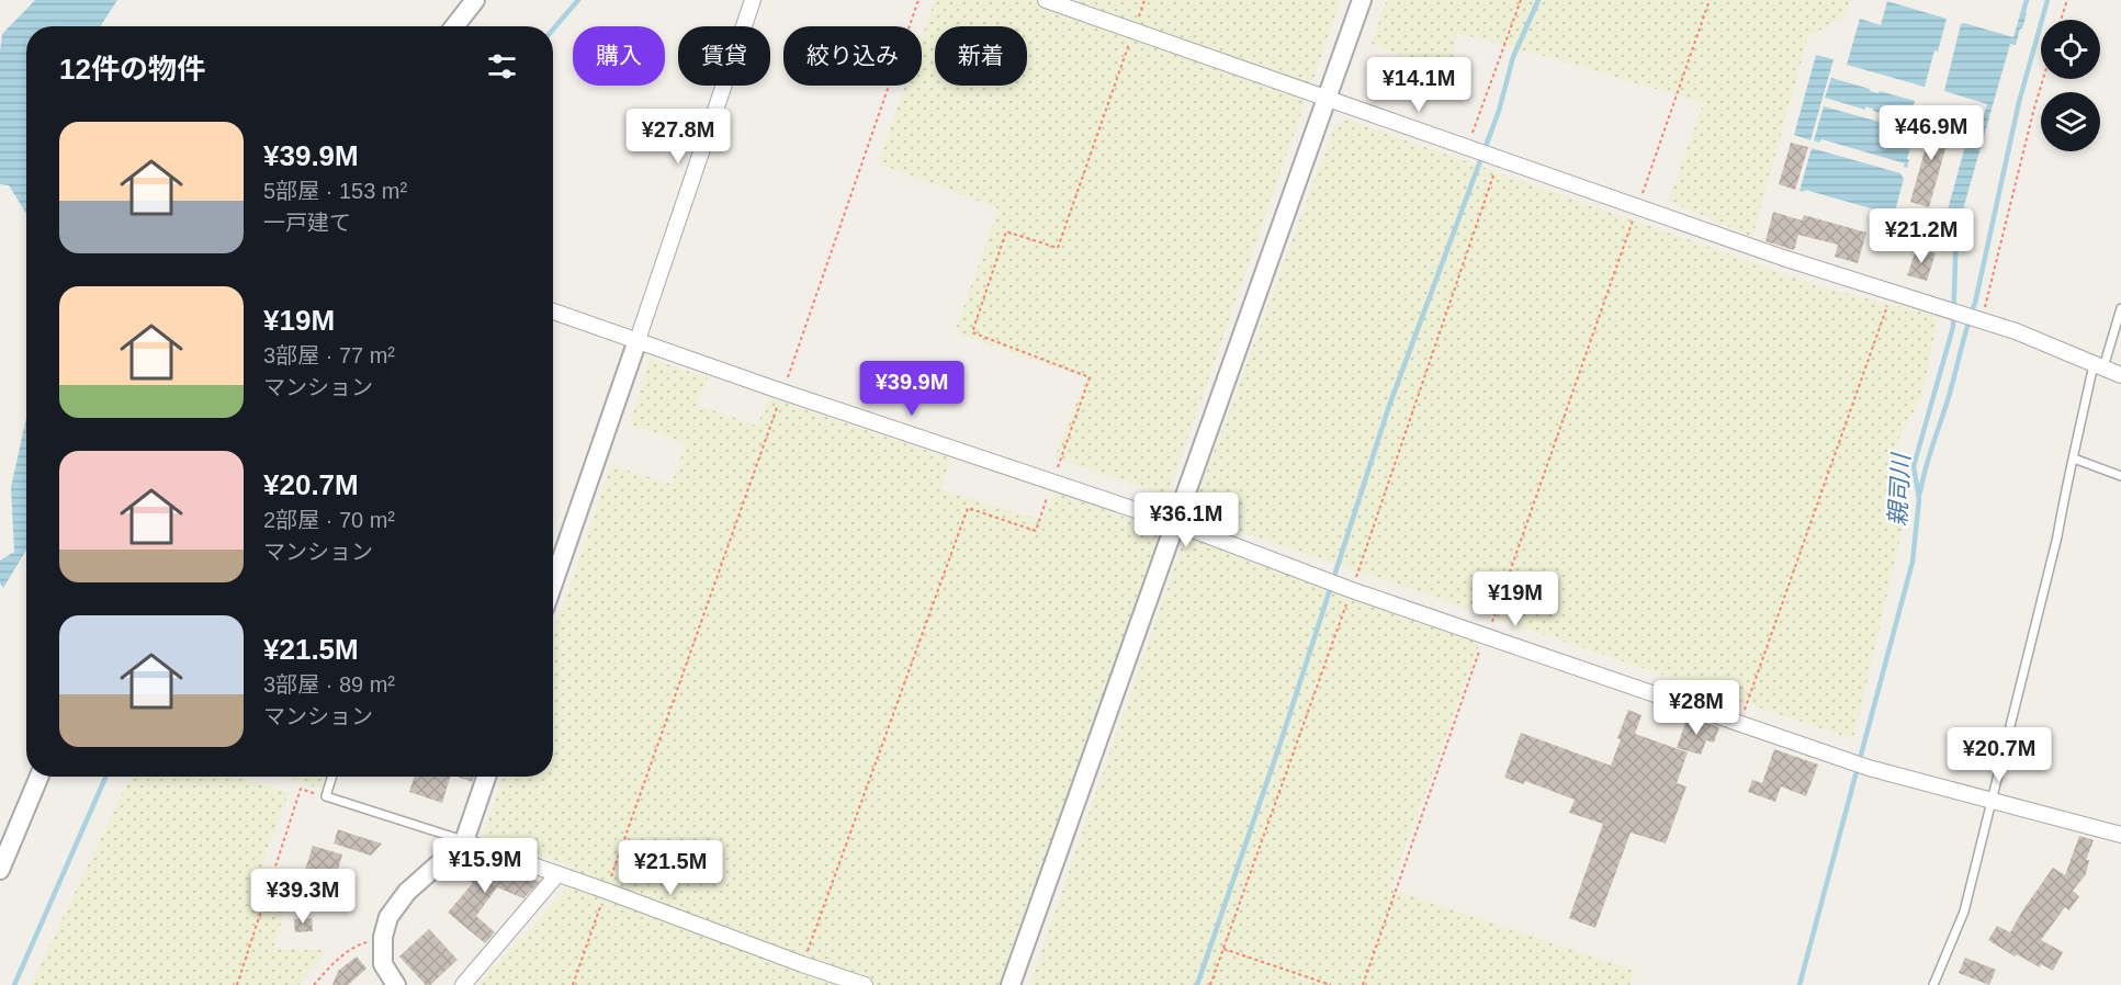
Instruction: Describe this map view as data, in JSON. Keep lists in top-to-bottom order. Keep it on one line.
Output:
{"water":["親司川"],"page":{"chip":["購入","賃貸","絞り込み","新着"],"heading":"12件の物件","price":["¥14.1M","¥46.9M","¥27.8M","¥21.2M","¥39.9M","¥36.1M","¥19M","¥28M","¥20.7M","¥15.9M","¥21.5M","¥39.3M"],"list":[{"name":"¥39.9M","note":"5部屋 · 153 m² · 一戸建て"},{"name":"¥19M","note":"3部屋 · 77 m² · マンション"},{"name":"¥20.7M","note":"2部屋 · 70 m² · マンション"},{"name":"¥21.5M","note":"3部屋 · 89 m² · マンション"}]}}
